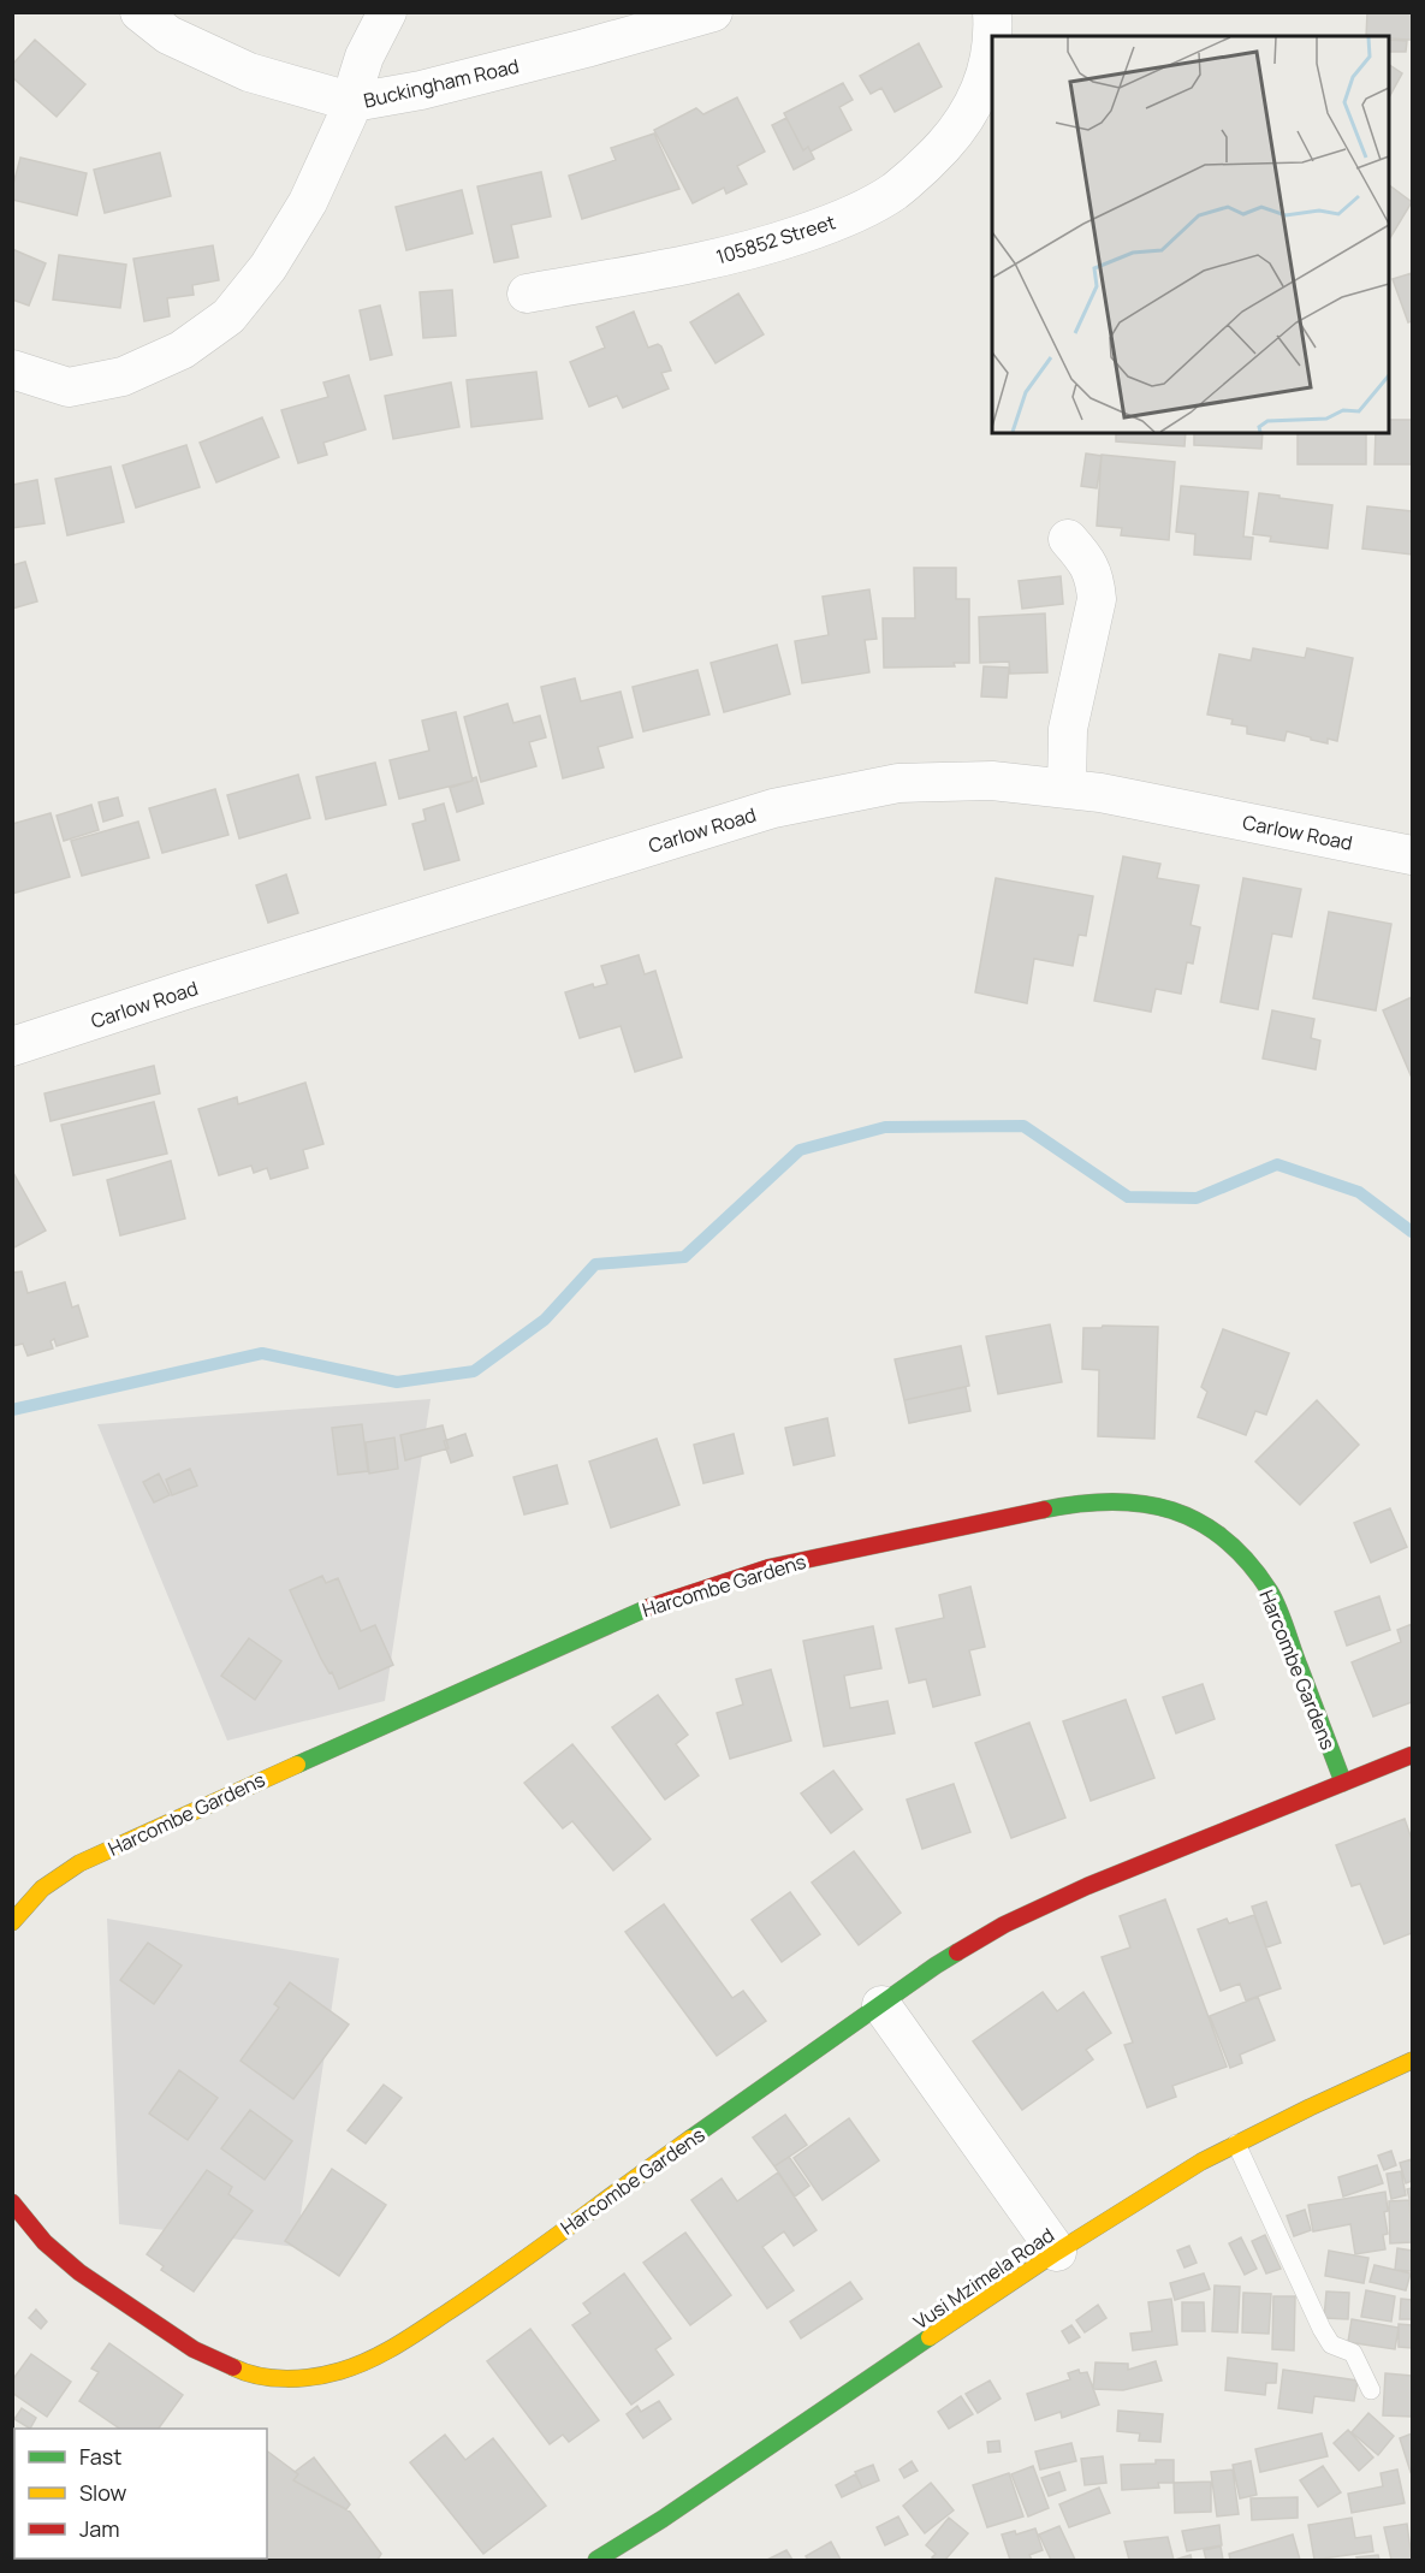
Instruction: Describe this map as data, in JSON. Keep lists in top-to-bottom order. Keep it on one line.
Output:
{"streets":{"street":["Buckingham Road","105852 Street","Carlow Road","Harcombe Gardens","Vusi Mzimela Road"]},"legend":["Fast","Slow","Jam"]}
